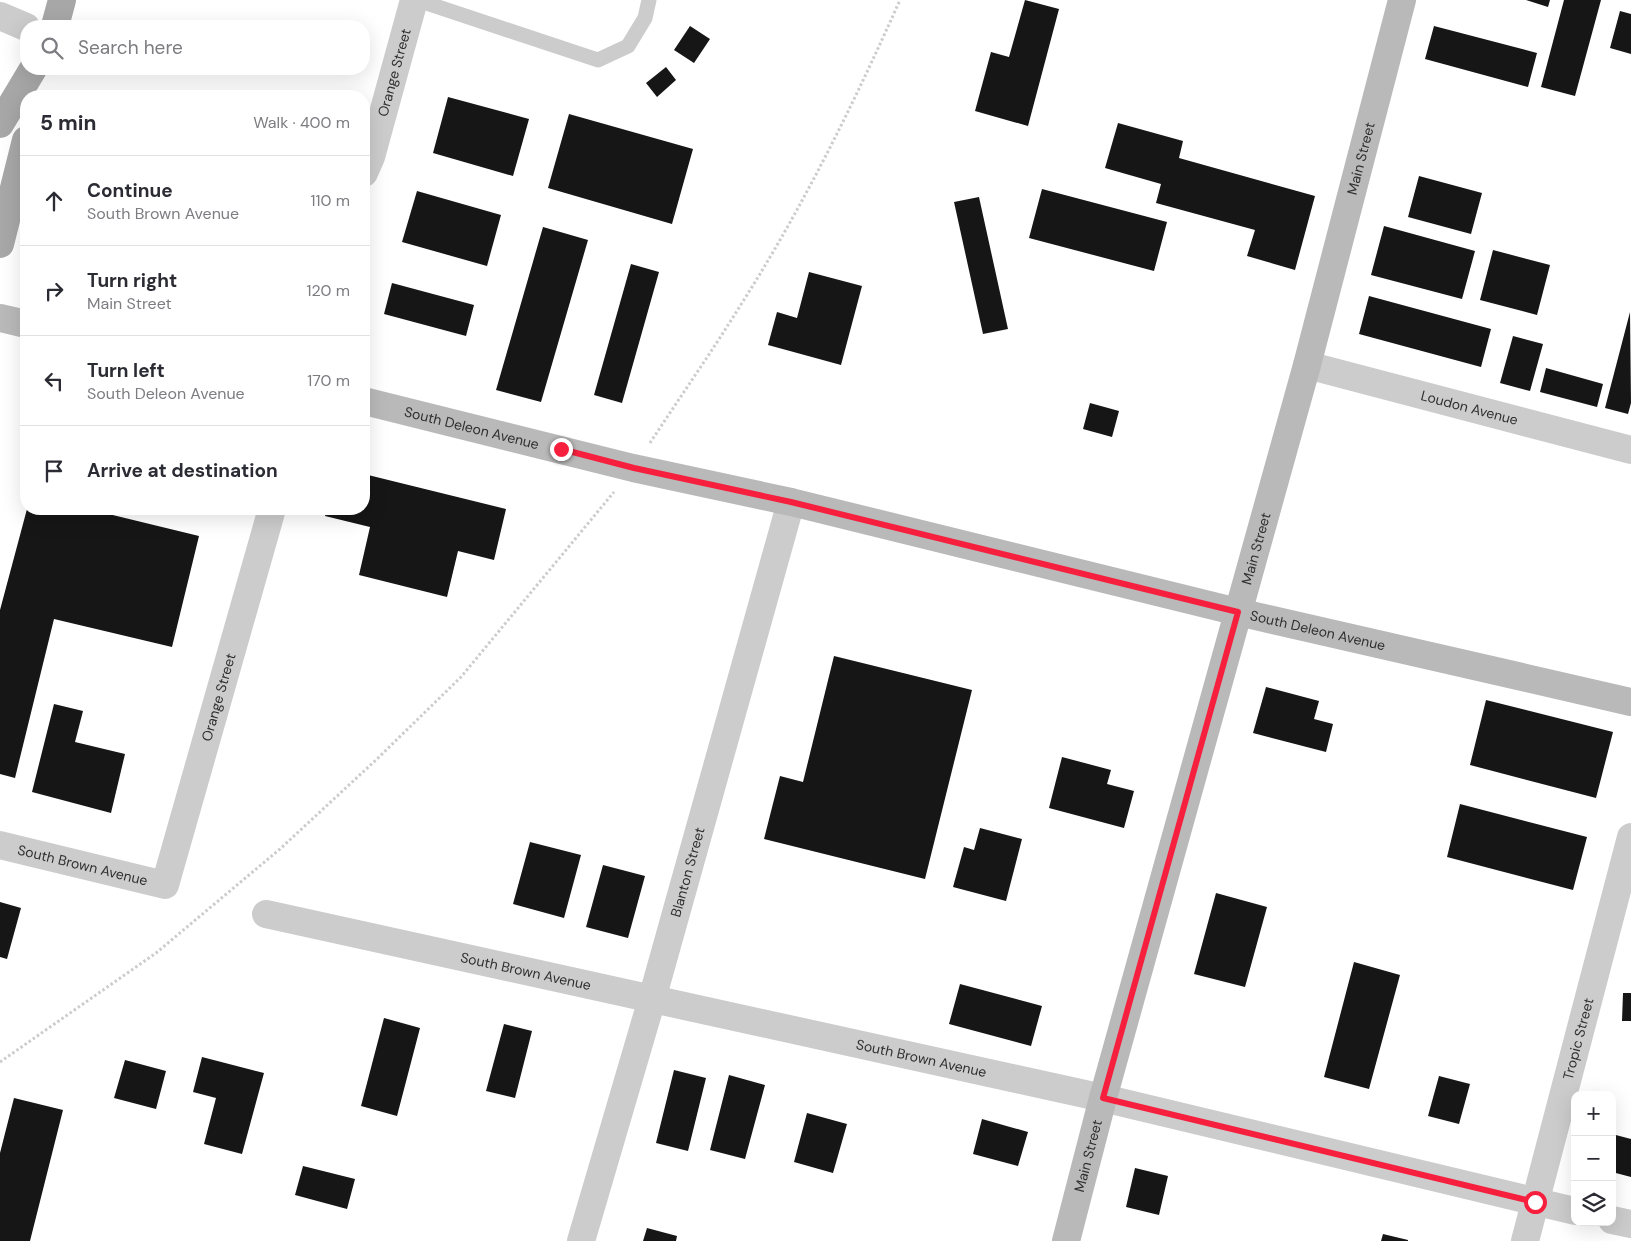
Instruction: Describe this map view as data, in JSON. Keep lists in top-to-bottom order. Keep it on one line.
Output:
{"streets":{"street":["Orange Street","Main Street","Loudon Avenue","South Deleon Avenue","South Brown Avenue","Blanton Street","Tropic Street"]},"crossings":[["Orange Street","South Brown Avenue"],["Main Street","Loudon Avenue"],["Main Street","South Deleon Avenue"],["Main Street","South Brown Avenue"],["South Deleon Avenue","Blanton Street"],["South Brown Avenue","Blanton Street"],["South Brown Avenue","Tropic Street"]],"page":{"search":"Search here","heading":["5 min","Walk · 400 m"],"list":[["Continue","South Brown Avenue","110 m"],["Turn right","Main Street","120 m"],["Turn left","South Deleon Avenue","170 m"],"Arrive at destination"],"map_buttons":["+","−"]}}
